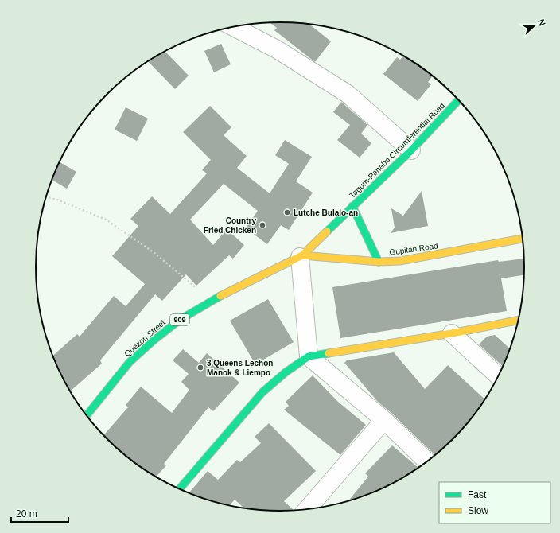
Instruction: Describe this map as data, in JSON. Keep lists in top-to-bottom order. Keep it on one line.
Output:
{"streets":{"main road":["Tagum-Panabo Circumferential Road","Gupitan Road","909","Quezon Street"]},"crossings":[["Tagum-Panabo Circumferential Road","Gupitan Road"],["Tagum-Panabo Circumferential Road","Quezon Street"],["Gupitan Road","Quezon Street"]],"places":["Lutche Bulalo-an","Country Fried Chicken","3 Queens Lechon Manok & Liempo"],"legend":["Fast","Slow"],"scale_bar":"20 m","north":"right"}
